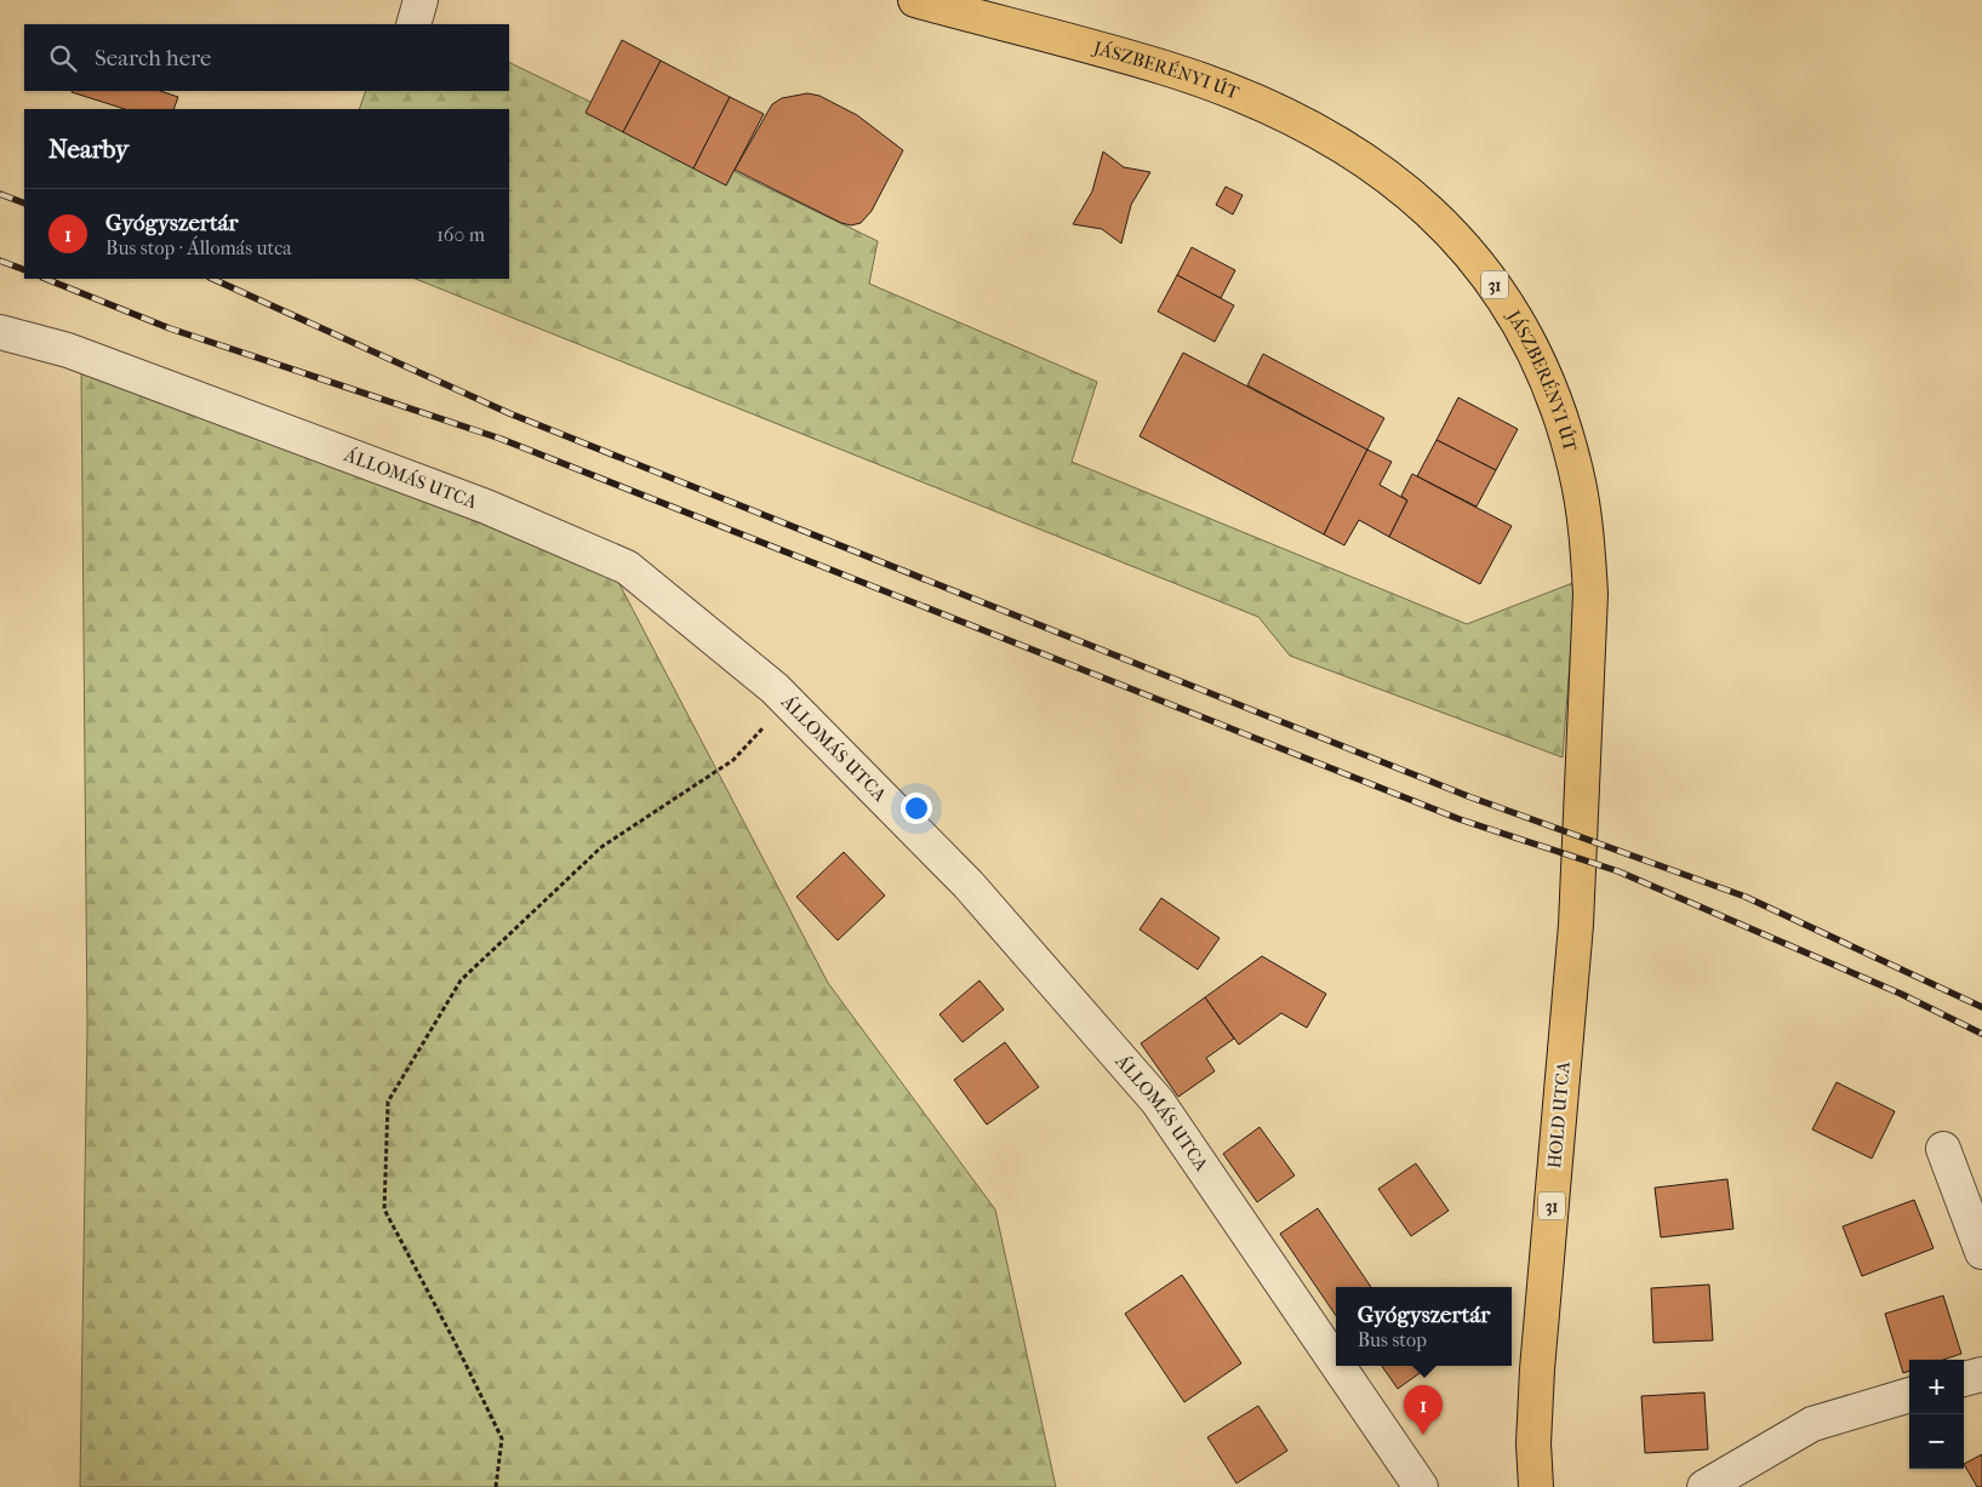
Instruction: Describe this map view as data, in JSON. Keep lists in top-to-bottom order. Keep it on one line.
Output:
{"streets":{"main road":["JÁSZBERÉNYI ÚT","31","HOLD UTCA"],"street":["ÁLLOMÁS UTCA"]},"crossings":[["JÁSZBERÉNYI ÚT","HOLD UTCA"]],"page":{"search":"Search here","heading":"Nearby","list":[{"mark":"1","name":"Gyógyszertár","note":"Bus stop · Állomás utca","value":"160 m"}],"popup":["Gyógyszertár","Bus stop"],"map_buttons":["+","−"],"pins":"1"}}
